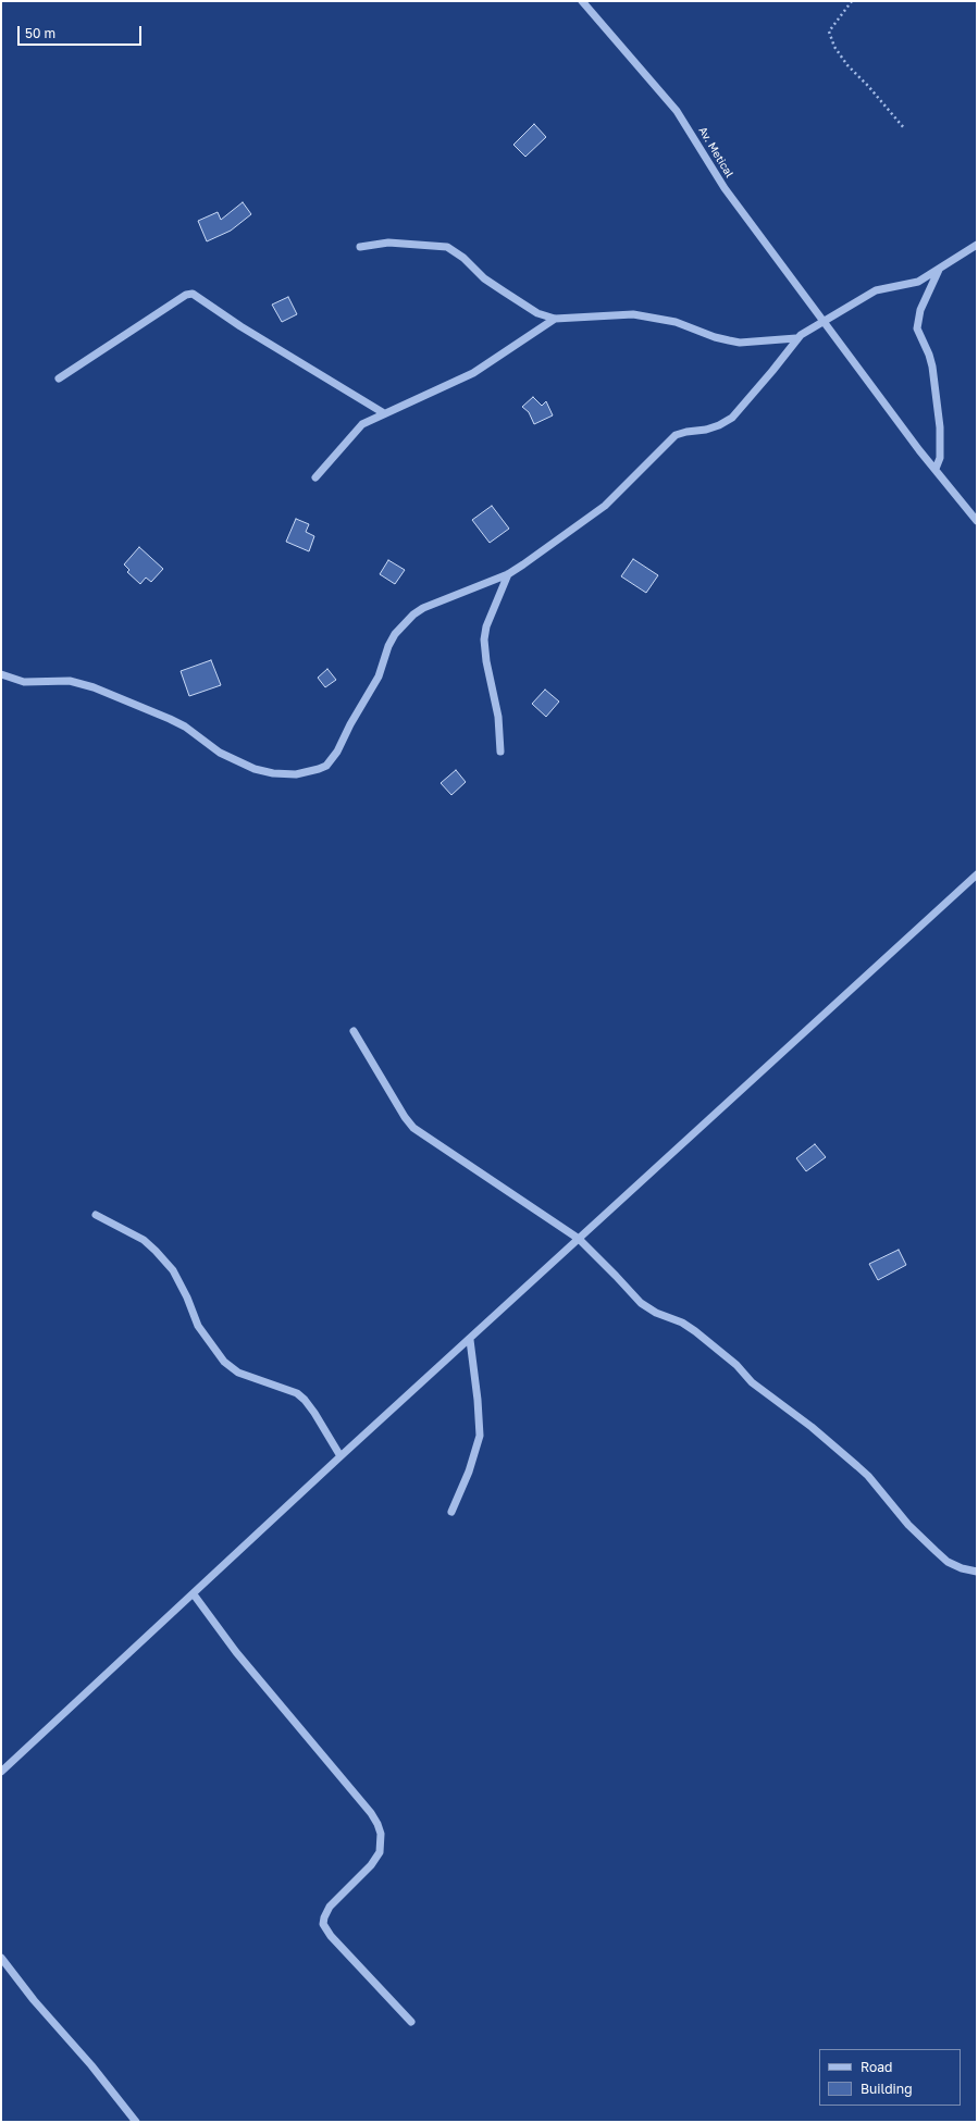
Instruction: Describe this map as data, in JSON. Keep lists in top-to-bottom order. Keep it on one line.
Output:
{"streets":{"street":["Av. Metical"]},"legend":["Road","Building"],"scale_bar":"50 m"}
